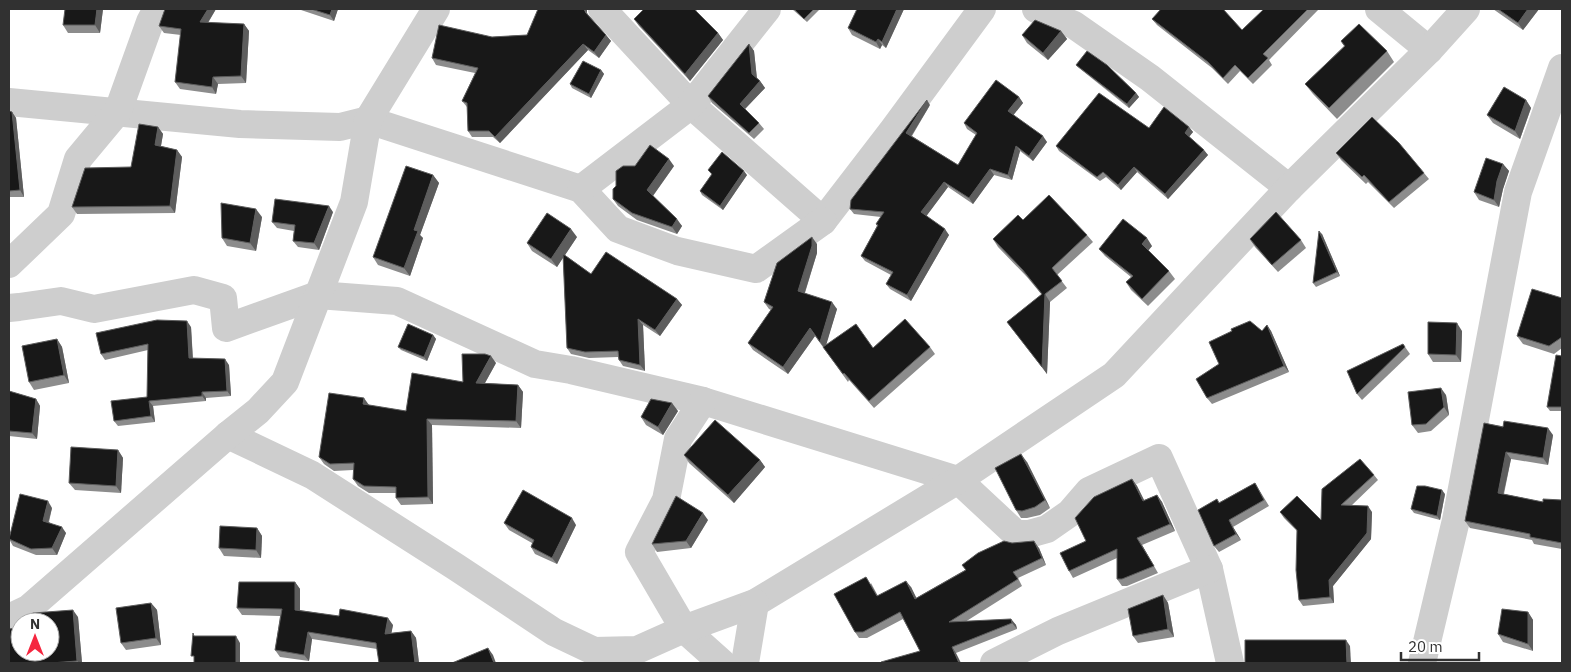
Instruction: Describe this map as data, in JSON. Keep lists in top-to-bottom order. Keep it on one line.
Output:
{"scale_bar":"20 m","north":"top"}
